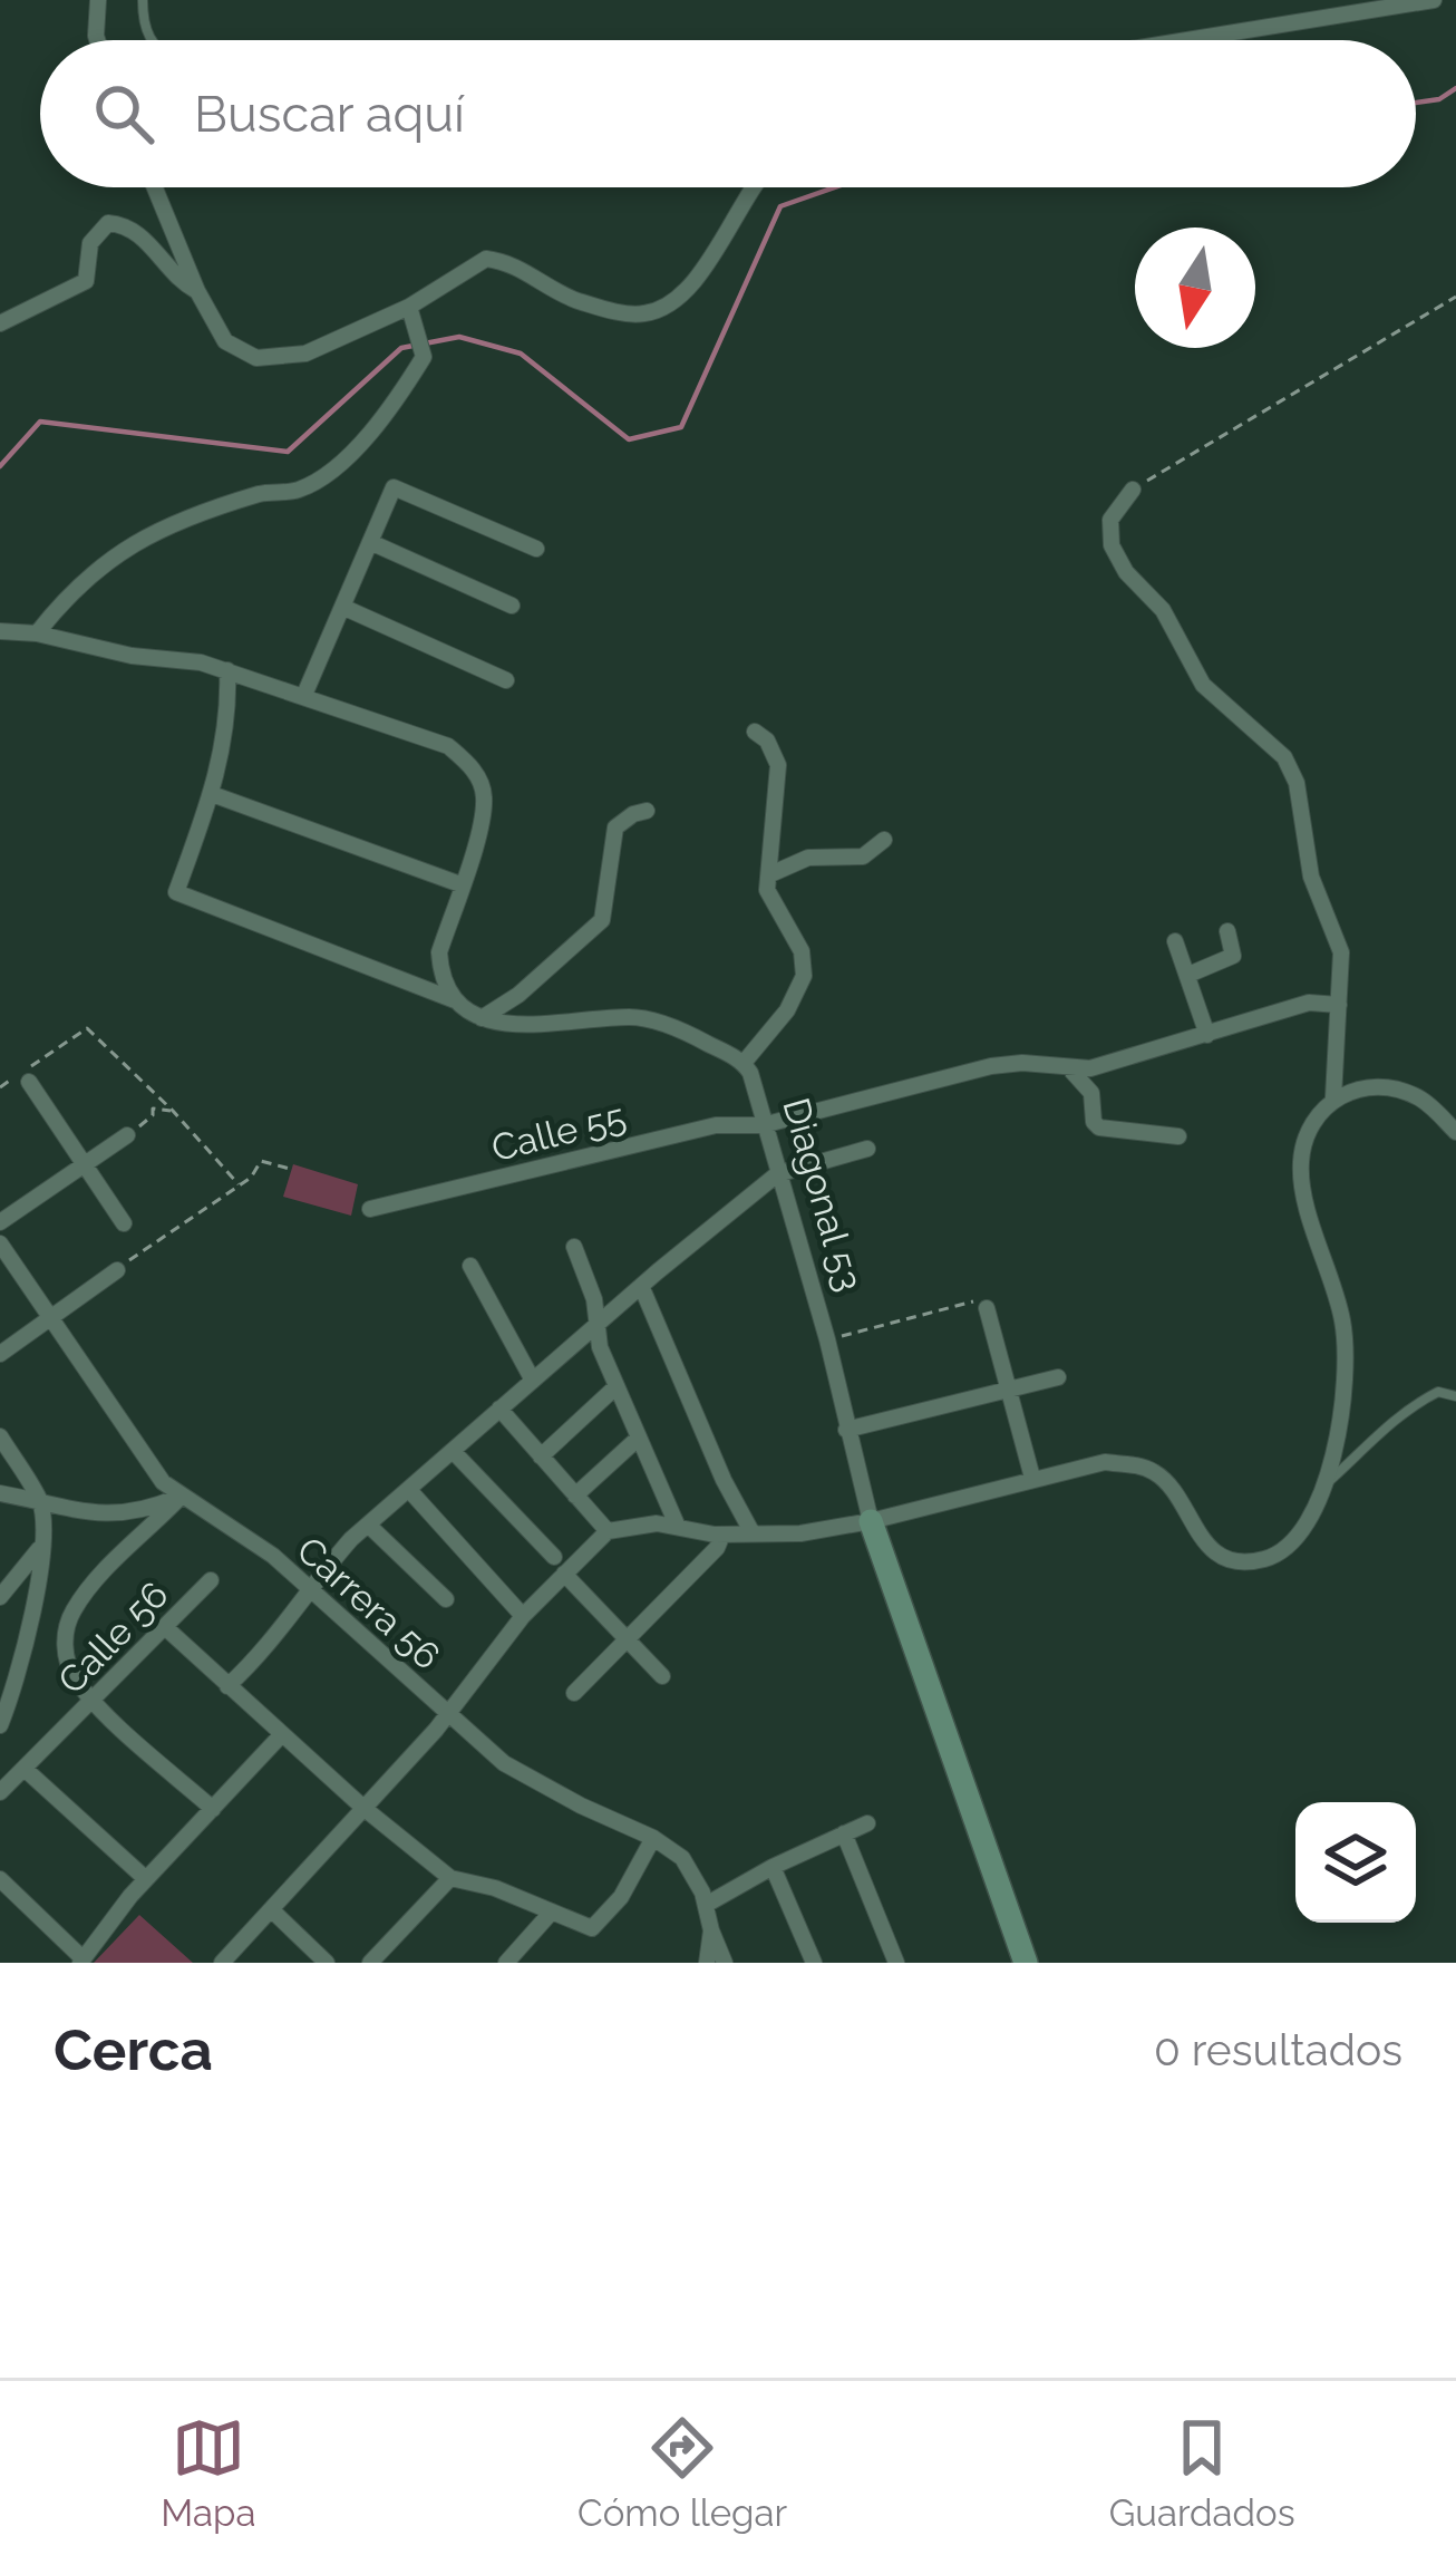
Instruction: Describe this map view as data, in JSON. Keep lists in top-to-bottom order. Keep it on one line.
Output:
{"streets":{"street":["Calle 55","Diagonal 53","Carrera 56","Calle 56"]},"crossings":[["Calle 55","Diagonal 53"]],"north":"bottom","page":{"search":"Buscar aquí","heading":["Cerca","0 resultados"],"nav":["Mapa","Cómo llegar","Guardados"]}}
